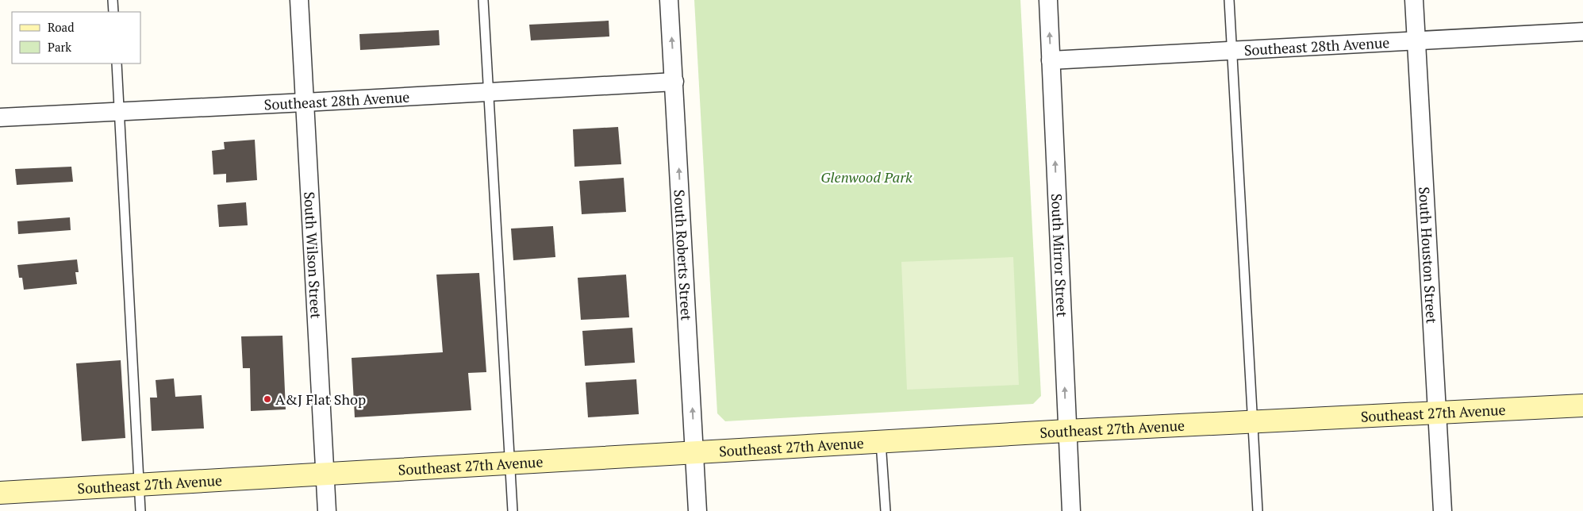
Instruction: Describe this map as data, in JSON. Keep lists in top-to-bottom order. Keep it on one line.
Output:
{"streets":{"main road":["Southeast 27th Avenue"],"street":["Southeast 28th Avenue","South Wilson Street","South Roberts Street","South Mirror Street","South Houston Street"]},"crossings":[["Southeast 28th Avenue","South Wilson Street"],["Southeast 28th Avenue","South Roberts Street"],["Southeast 28th Avenue","South Mirror Street"],["Southeast 28th Avenue","South Houston Street"],["South Wilson Street","Southeast 27th Avenue"],["South Roberts Street","Southeast 27th Avenue"],["South Mirror Street","Southeast 27th Avenue"],["South Houston Street","Southeast 27th Avenue"]],"one_way":["South Roberts Street","South Mirror Street"],"parks":["Glenwood Park"],"places":["A&J Flat Shop"],"legend":["Road","Park"]}
